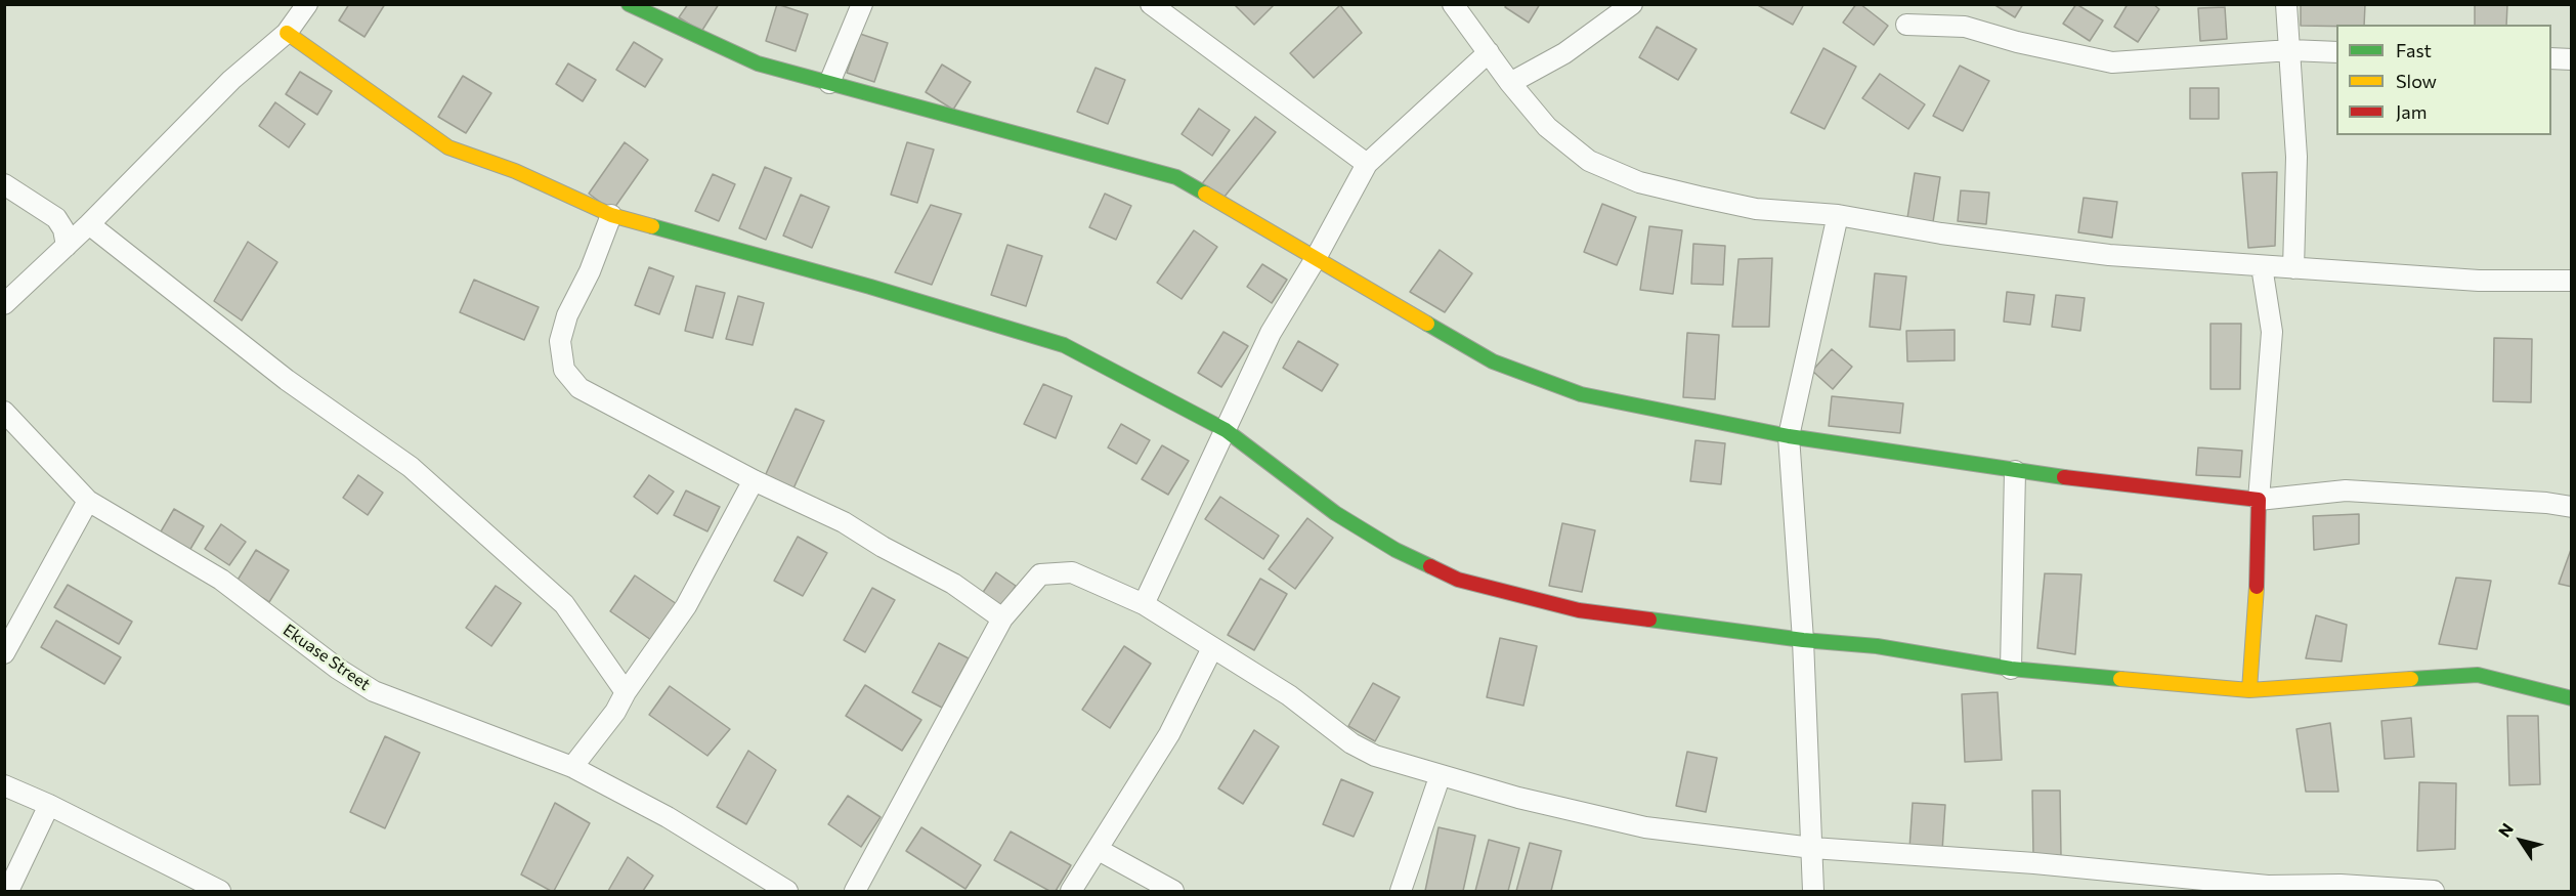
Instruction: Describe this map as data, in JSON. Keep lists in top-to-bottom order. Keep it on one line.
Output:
{"streets":{"street":["Ekuase Street"]},"legend":["Fast","Slow","Jam"],"north":"top left"}
